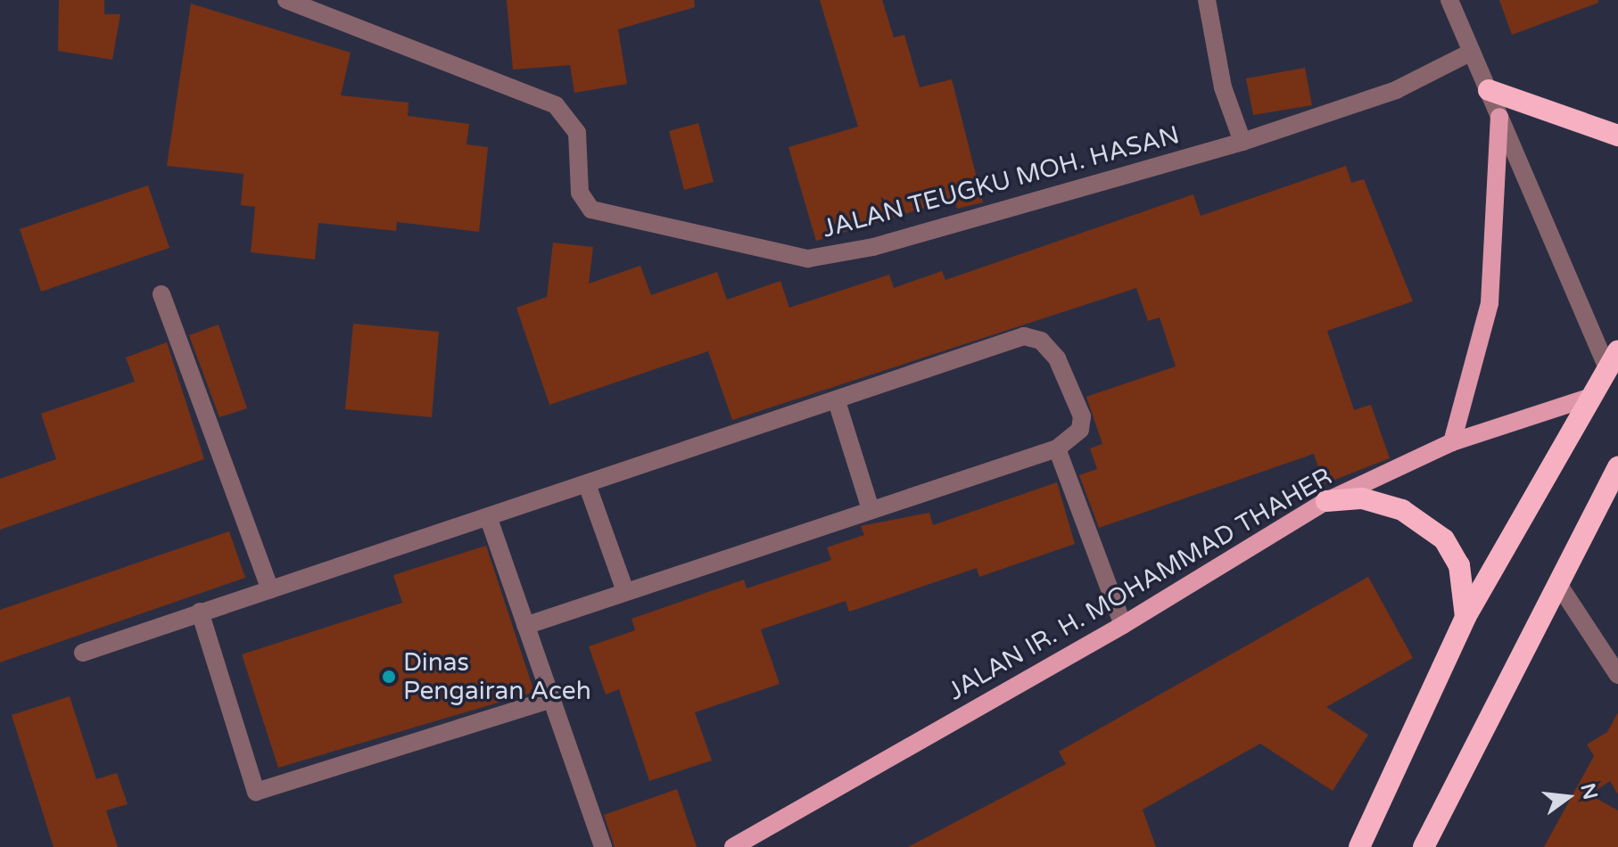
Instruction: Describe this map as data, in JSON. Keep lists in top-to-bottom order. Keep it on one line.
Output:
{"streets":{"main road":["JALAN IR. H. MOHAMMAD THAHER"],"street":["JALAN TEUGKU MOH. HASAN"]},"places":["Dinas Pengairan Aceh"],"north":"right"}
